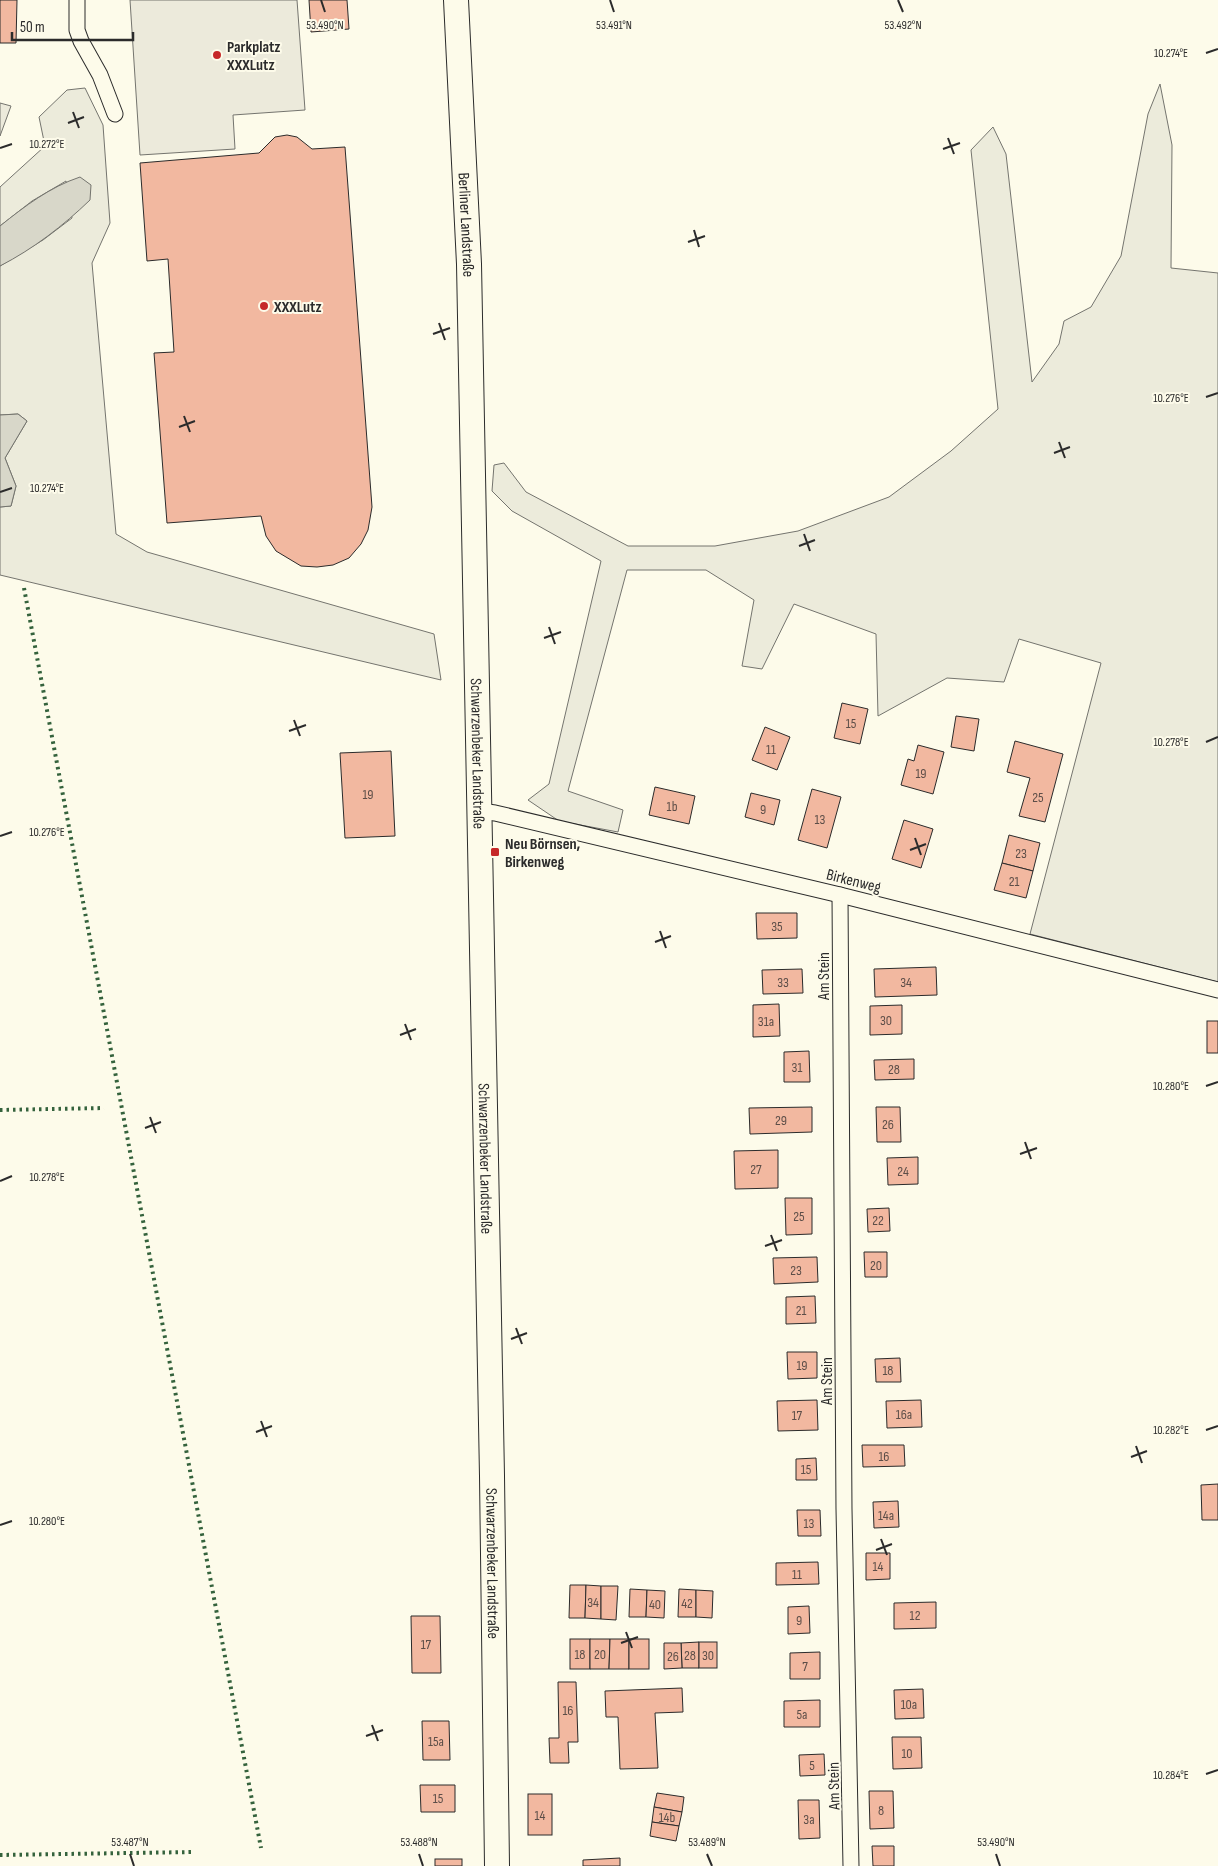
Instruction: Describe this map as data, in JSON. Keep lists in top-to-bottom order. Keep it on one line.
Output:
{"streets":{"main road":["Berliner Landstraße","Schwarzenbeker Landstraße"],"street":["Birkenweg","Am Stein"]},"crossings":[["Berliner Landstraße","Schwarzenbeker Landstraße"],["Schwarzenbeker Landstraße","Birkenweg"],["Birkenweg","Am Stein"]],"places":{"other":["Parkplatz XXXLutz","XXXLutz"],"transit":["Neu Börnsen, Birkenweg"]},"house_numbers":["15","11","19","19","25","1b","9","13","23","21","35","33","34","30","31a","31","28","29","26","27","24","25","22","20","23","21","19","18","16a","17","16","15","14a","13","14","11","34","42","40","12","9","17","18","20","28","30","26","7","10a","16","5a","15a","10","5","15","8","14","14b","3a"],"scale_bar":"50 m","coordinates":["53.490°N","53.491°N","53.492°N","10.274°E","10.272°E","10.276°E","10.278°E","10.280°E","10.282°E","10.284°E","53.487°N","53.488°N","53.489°N"]}
